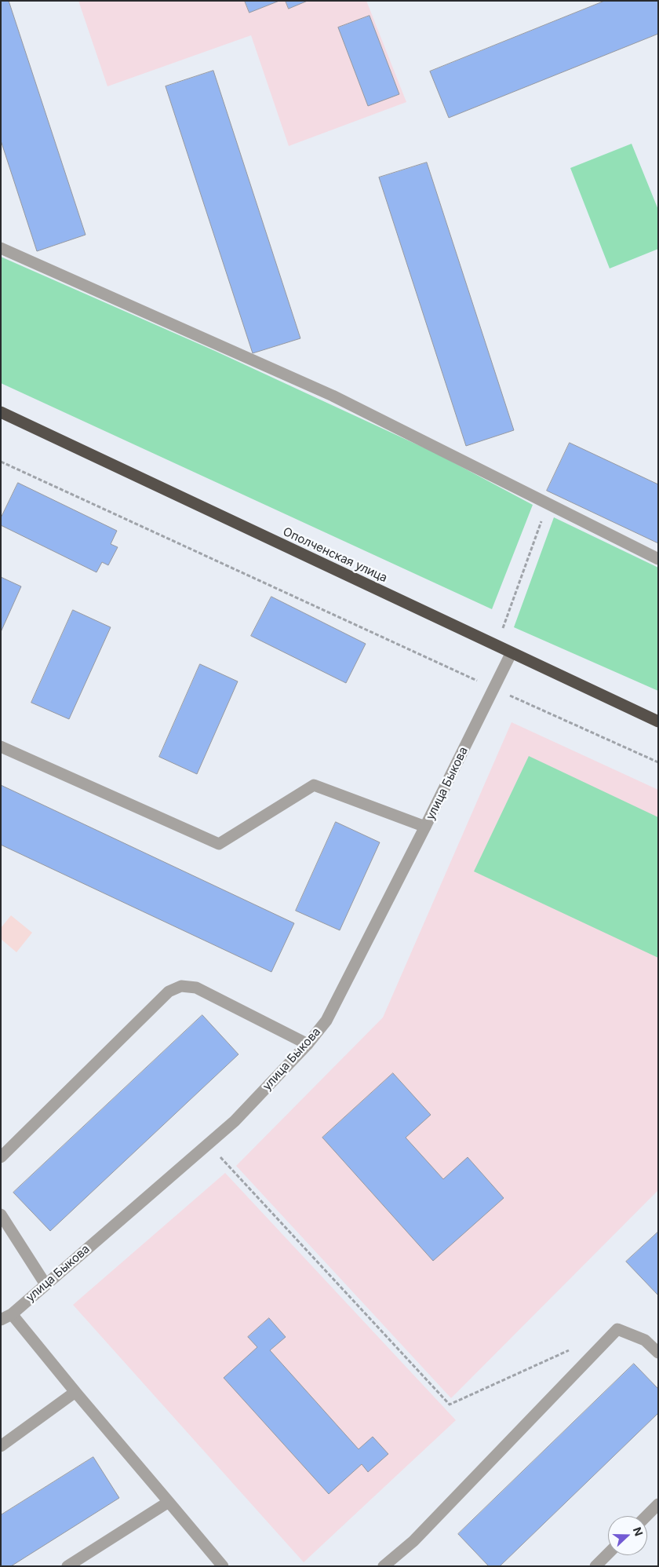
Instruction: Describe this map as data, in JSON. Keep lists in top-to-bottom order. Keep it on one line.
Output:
{"streets":{"highway":["Ополченская улица"],"street":["улица Быкова"]},"crossings":[["Ополченская улица","улица Быкова"]],"north":"right"}
